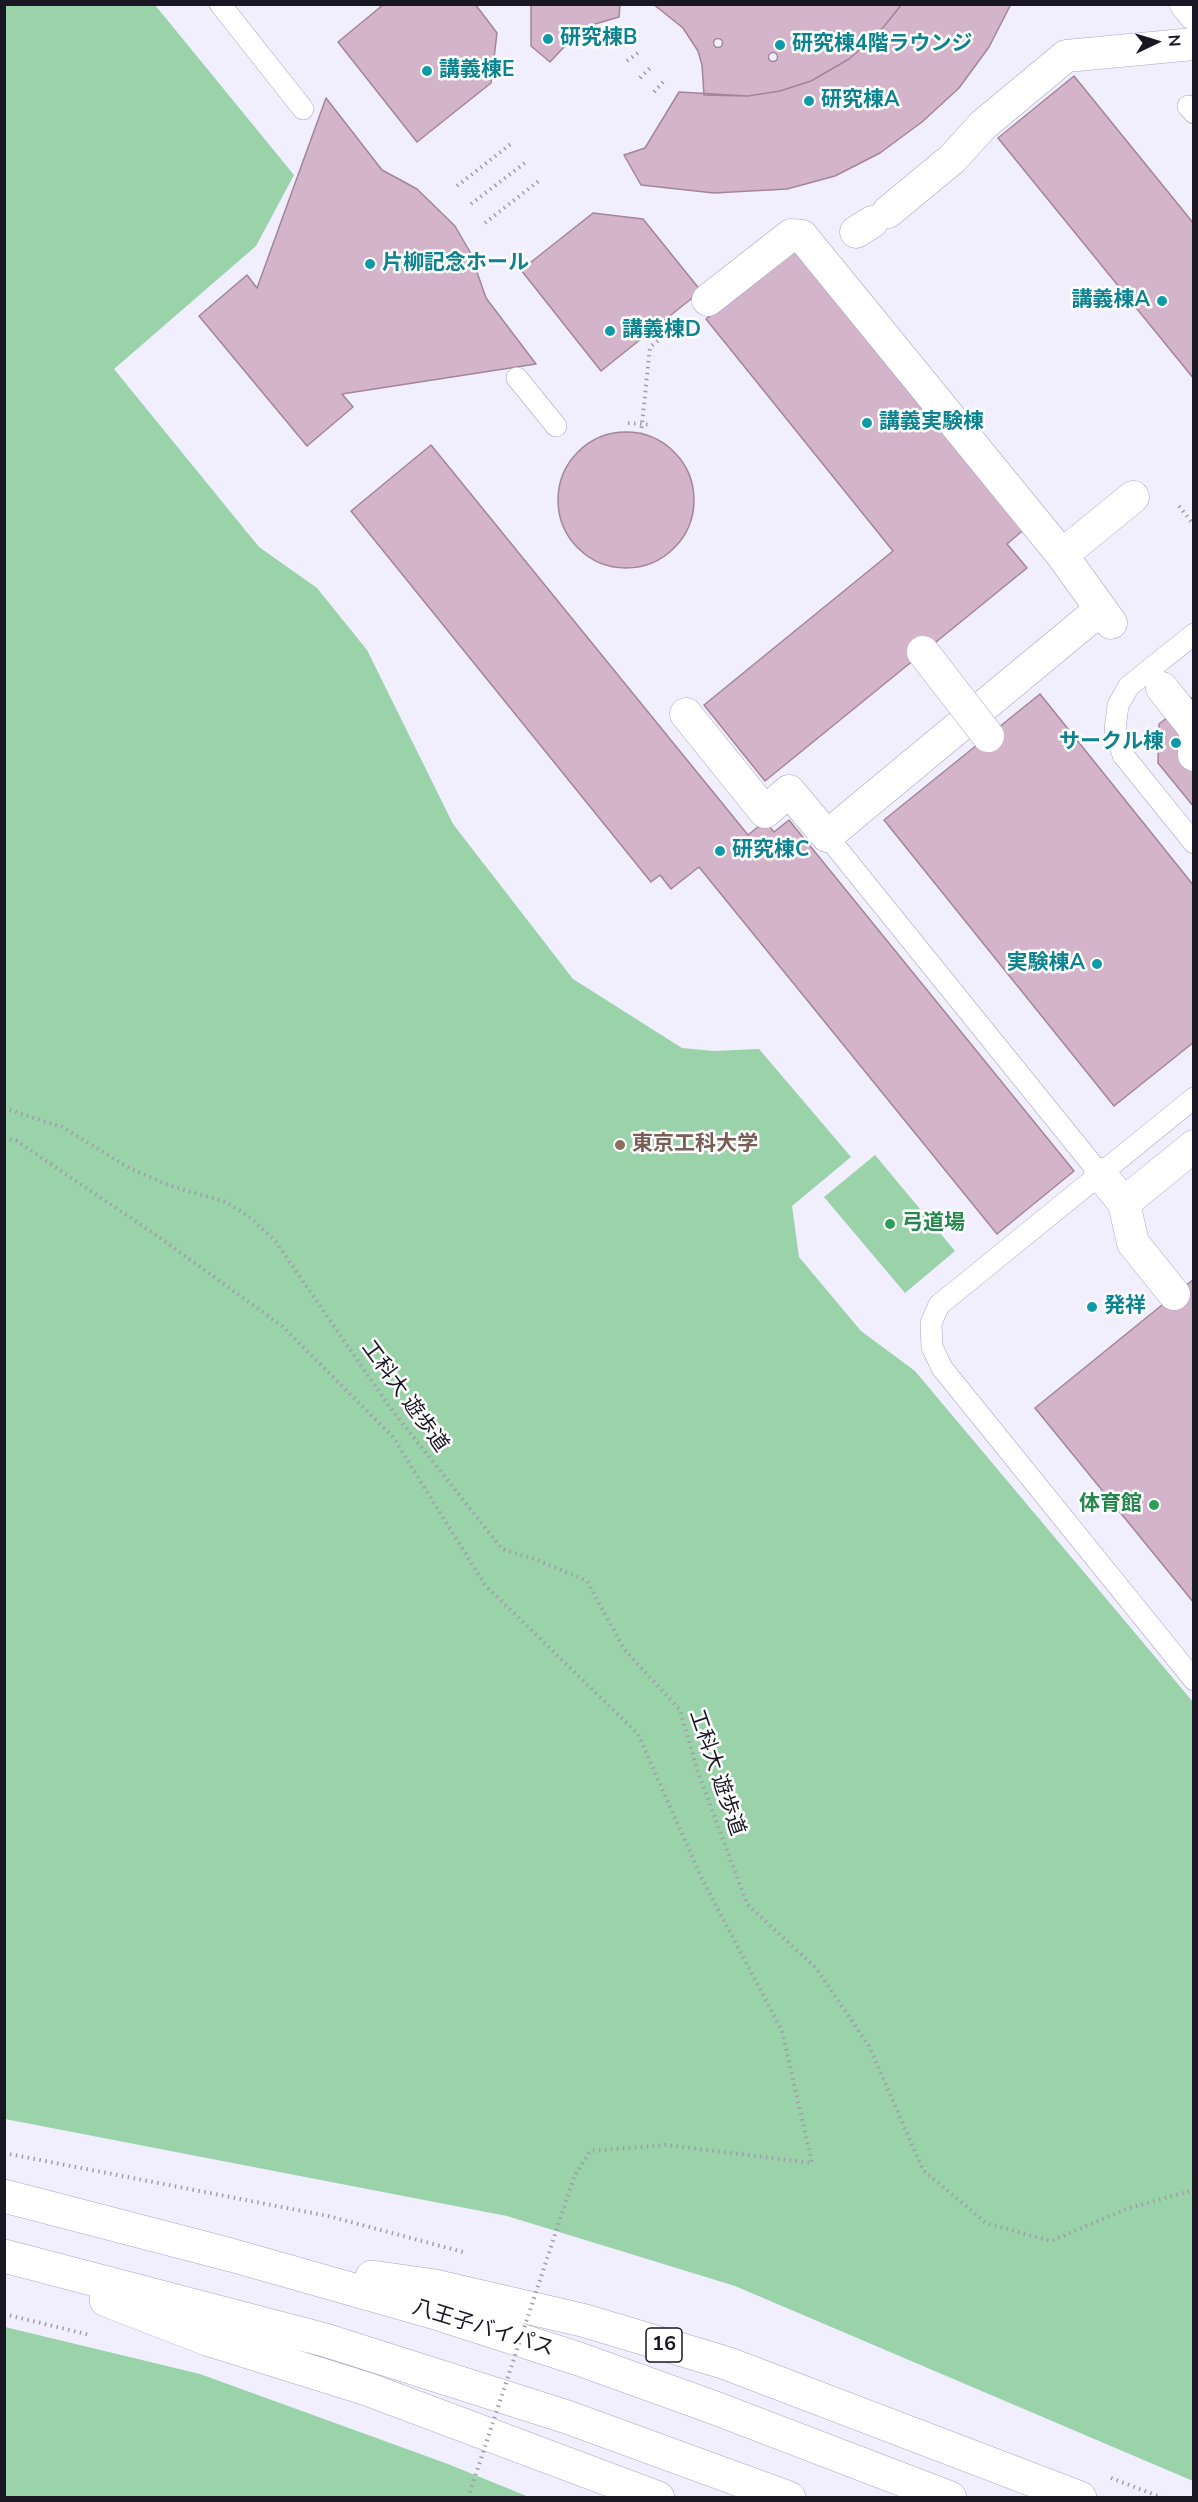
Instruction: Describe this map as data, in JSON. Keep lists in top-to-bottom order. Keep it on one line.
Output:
{"streets":{"highway":["八王子バイパス","16"],"path":["工科大 遊歩道"]},"crossings":[["八王子バイパス","16"]],"places":["研究棟B","研究棟4階ラウンジ","講義棟E","研究棟A","片柳記念ホール","講義棟A","講義棟D","講義実験棟","サークル棟","研究棟C","実験棟A","東京工科大学","弓道場","発祥","体育館"],"north":"right"}
